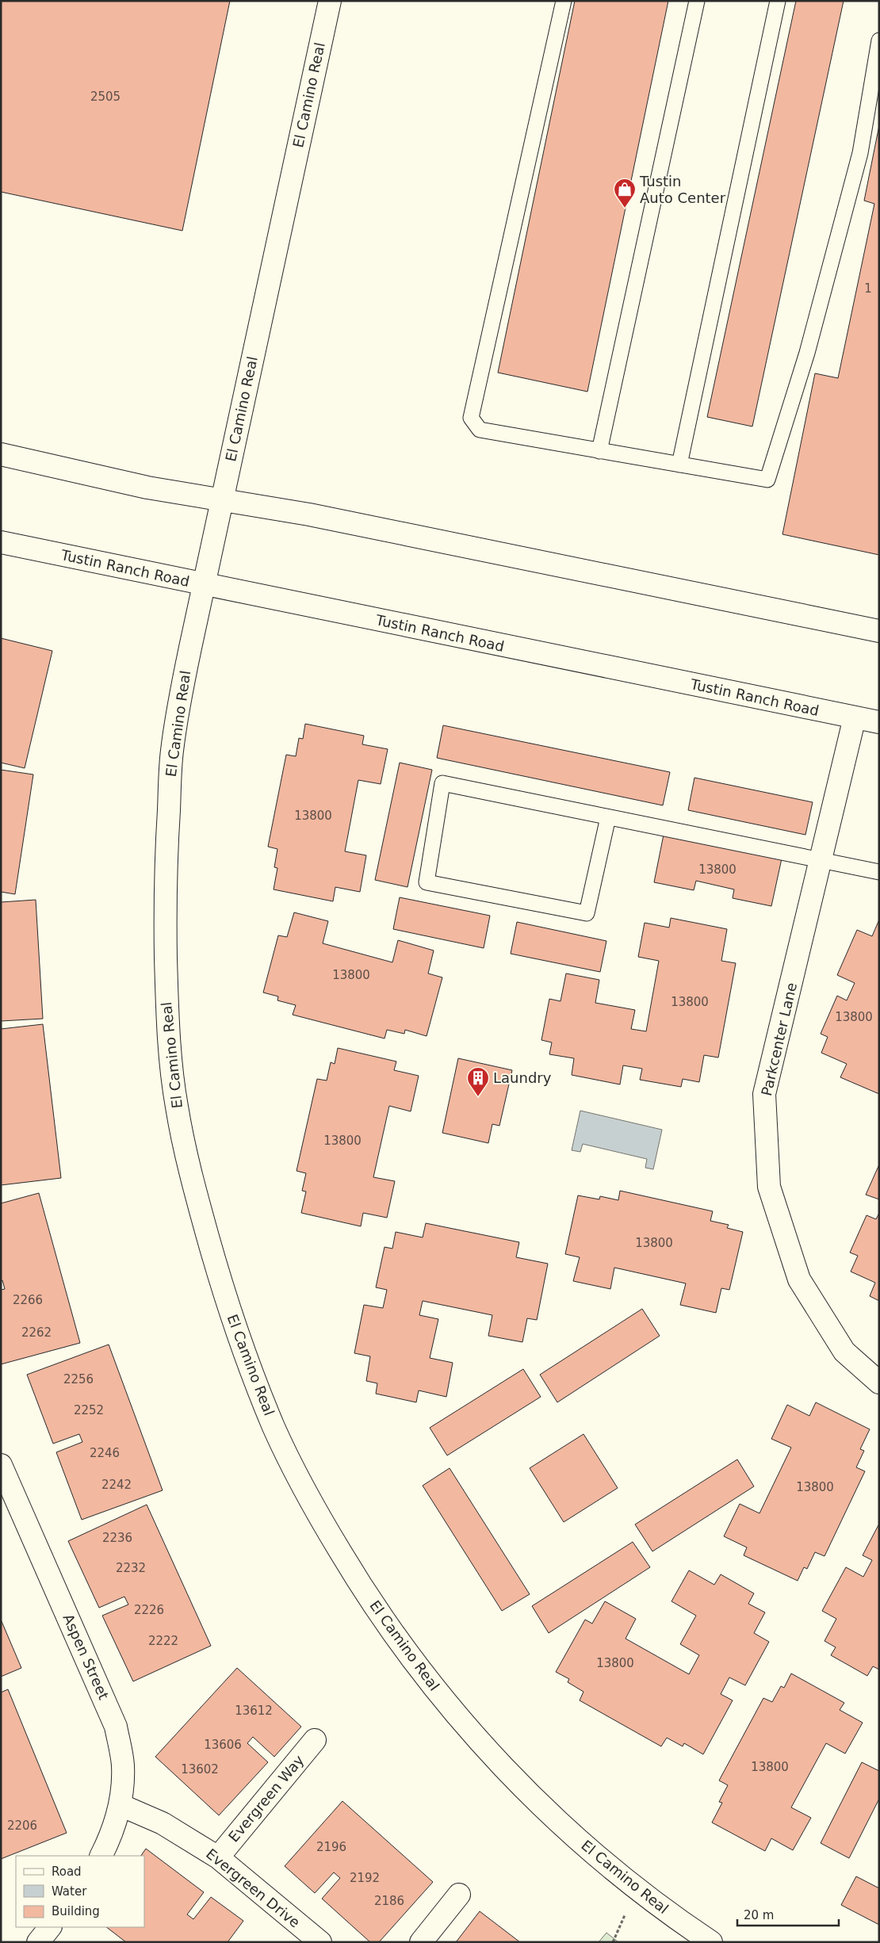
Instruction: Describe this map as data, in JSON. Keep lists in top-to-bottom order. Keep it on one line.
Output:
{"streets":{"main road":["El Camino Real","Tustin Ranch Road","Parkcenter Lane","Aspen Street","Evergreen Way","Evergreen Drive"]},"crossings":[["El Camino Real","Tustin Ranch Road"],["Tustin Ranch Road","Parkcenter Lane"],["Aspen Street","Evergreen Drive"],["Evergreen Way","Evergreen Drive"]],"places":{"shop":["Tustin Auto Center"],"building":["Laundry"]},"house_numbers":["2505","1","13800","13800","13800","13800","13800","13800","13800","2266","2262","2256","2252","2246","2242","13800","2236","2232","2226","2222","13800","13612","13606","13800","13602","2206","2196","2192","2186"],"legend":["Road","Water","Building"],"scale_bar":"20 m"}
